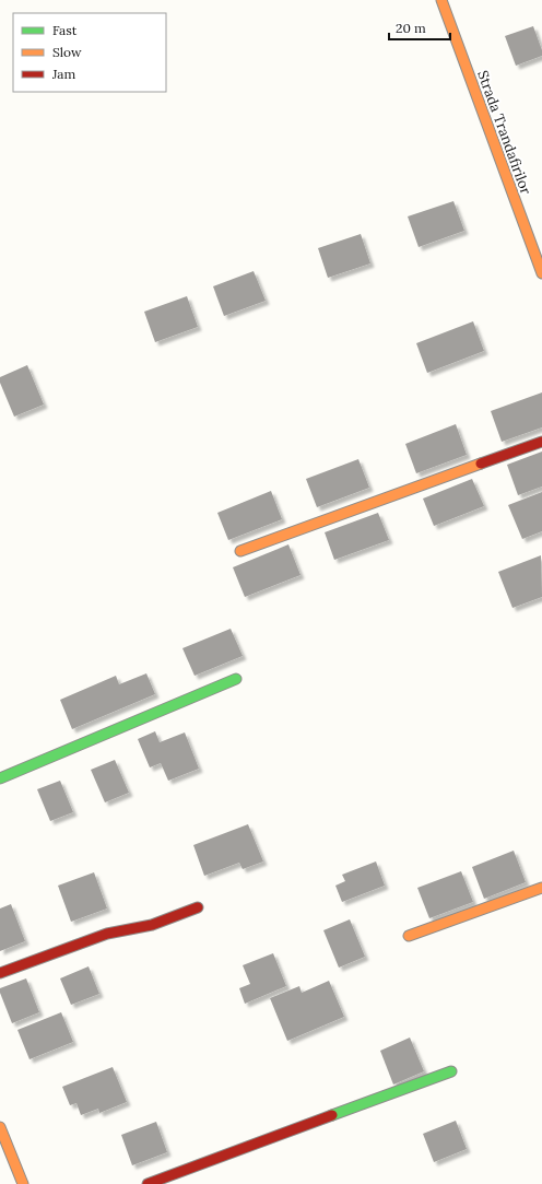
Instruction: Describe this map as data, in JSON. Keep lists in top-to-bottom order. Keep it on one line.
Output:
{"streets":{"street":["Strada Trandafirilor"]},"legend":["Fast","Slow","Jam"],"scale_bar":"20 m"}
